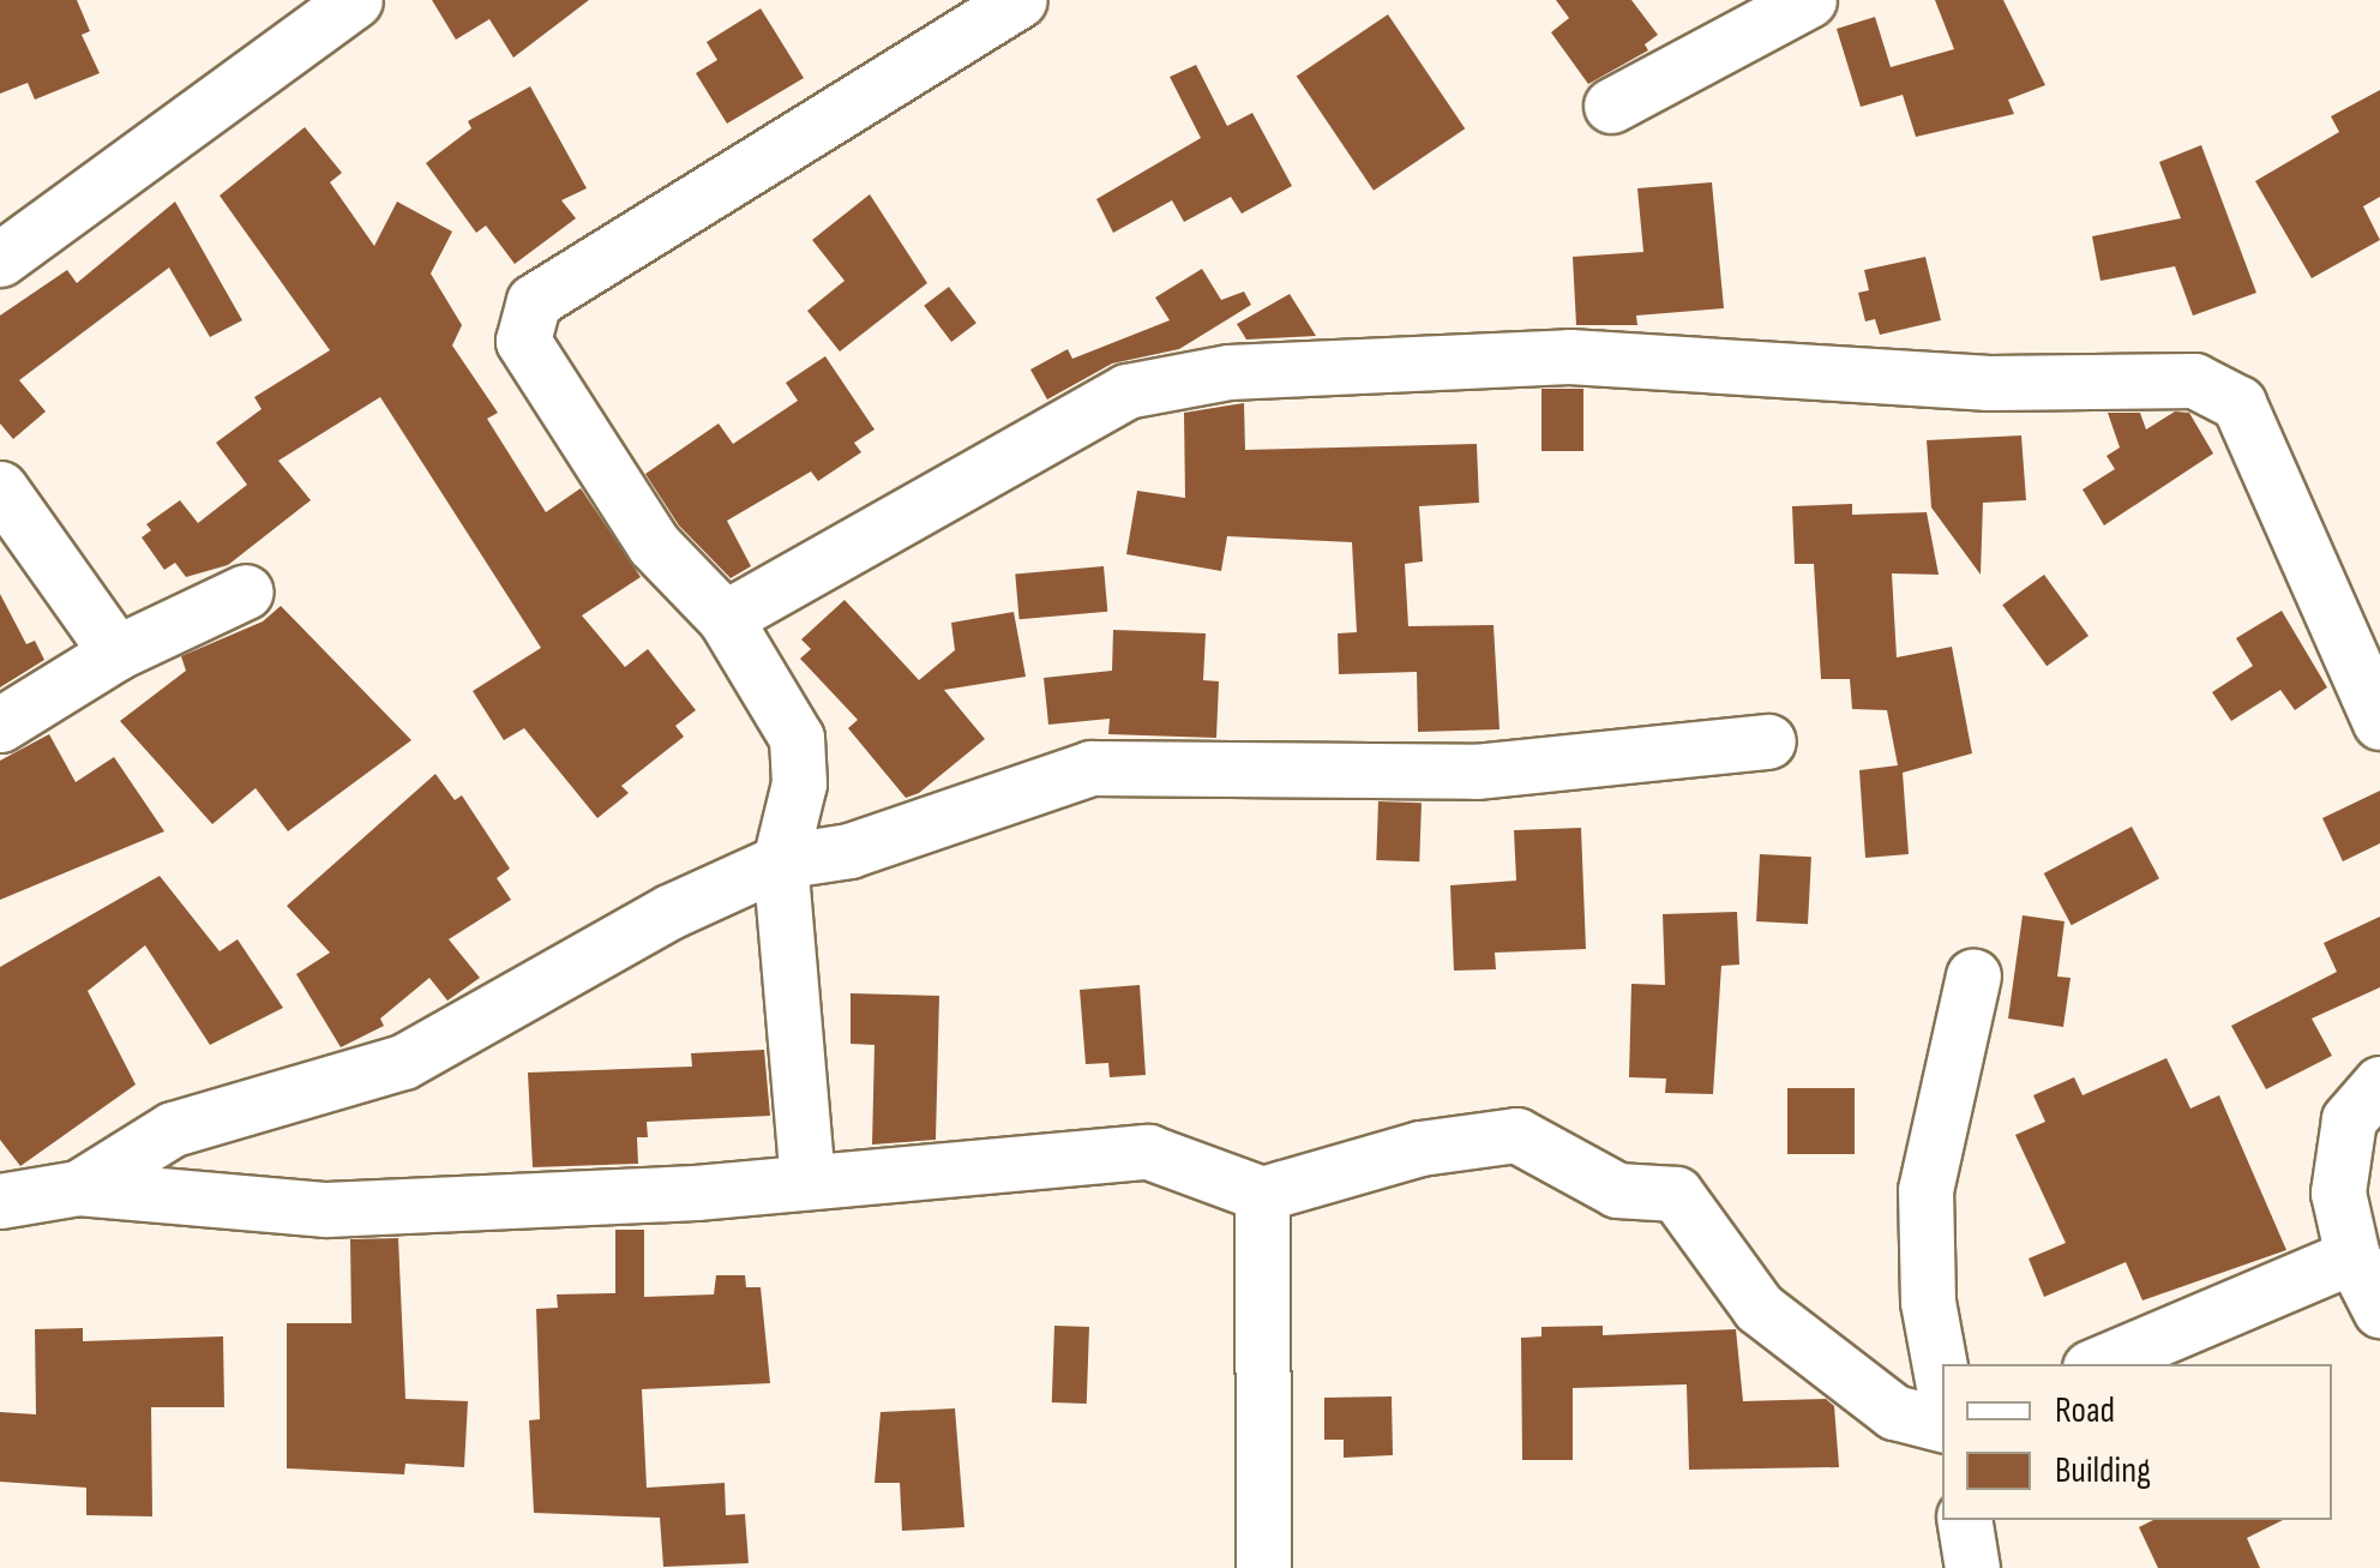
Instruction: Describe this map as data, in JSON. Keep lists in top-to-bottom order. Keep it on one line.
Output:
{"legend":["Road","Building"]}
